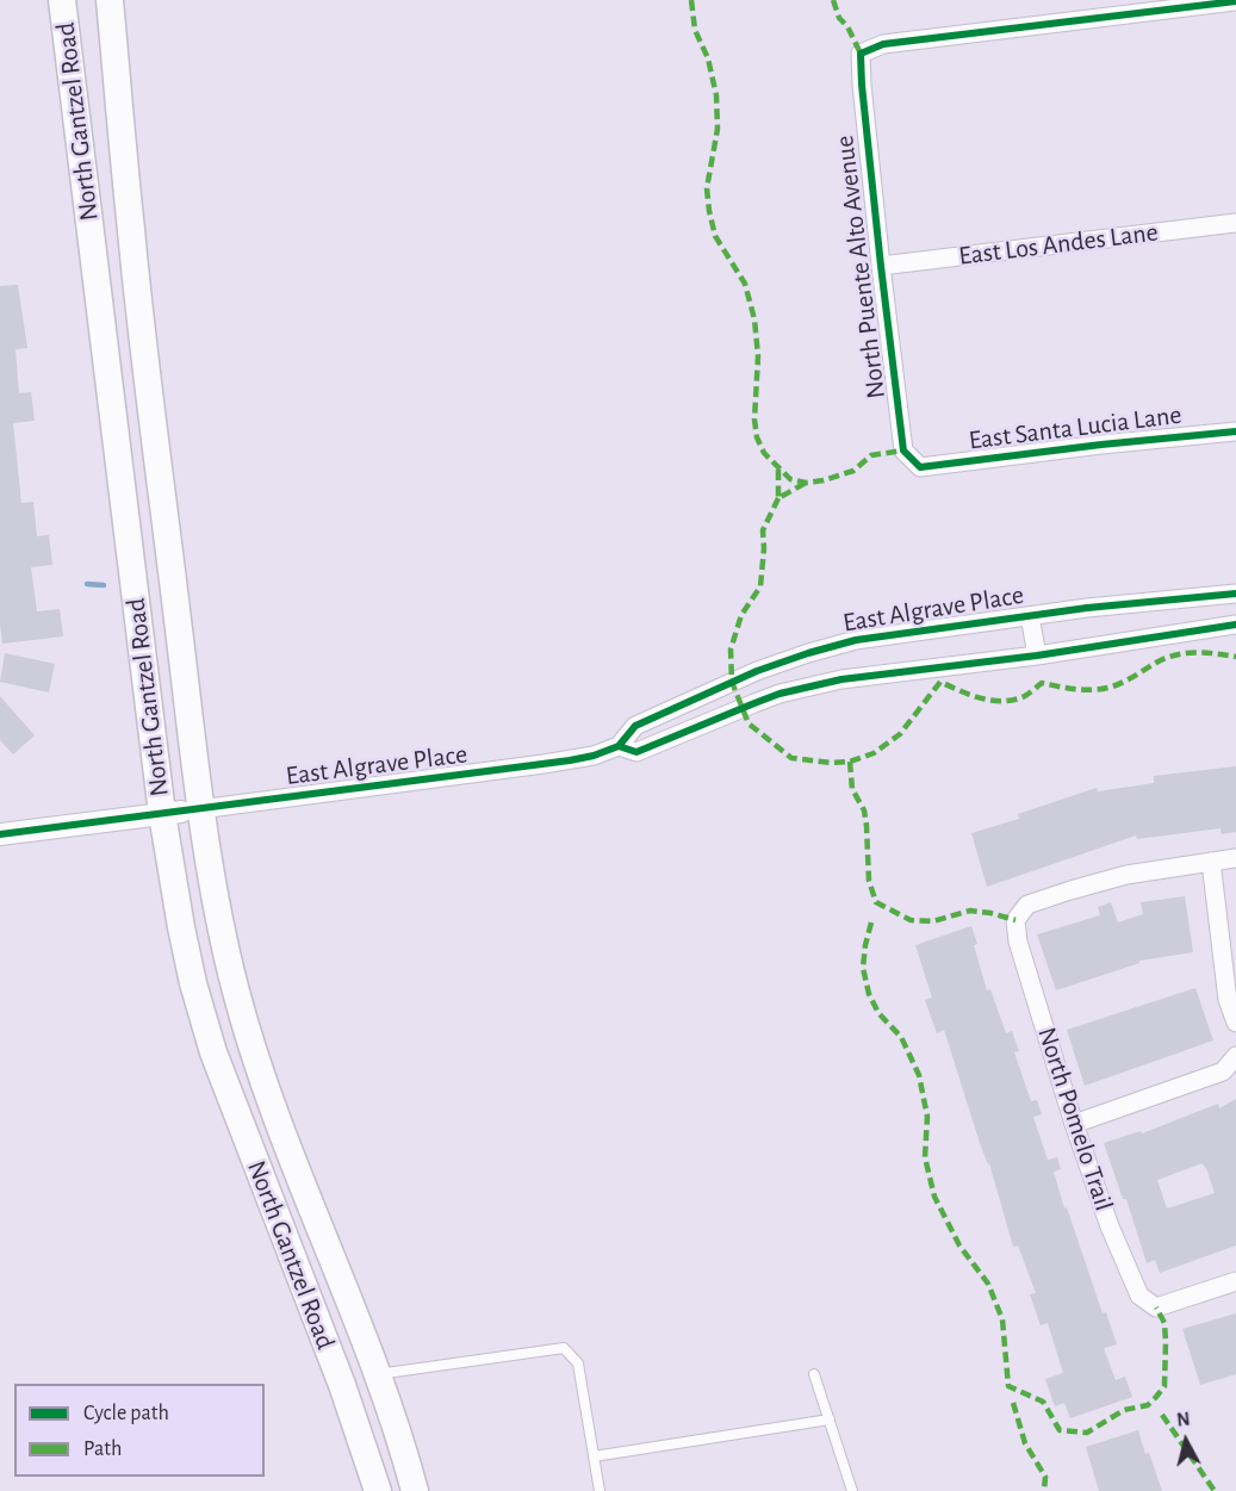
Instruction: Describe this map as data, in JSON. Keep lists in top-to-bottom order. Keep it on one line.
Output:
{"streets":{"main road":["North Gantzel Road"],"street":["East Los Andes Lane","North Puente Alto Avenue","East Santa Lucia Lane","East Algrave Place","North Pomelo Trail"]},"crossings":[["North Gantzel Road","East Algrave Place"],["East Los Andes Lane","North Puente Alto Avenue"],["North Puente Alto Avenue","East Santa Lucia Lane"]],"legend":["Cycle path","Path"],"north":"top"}
